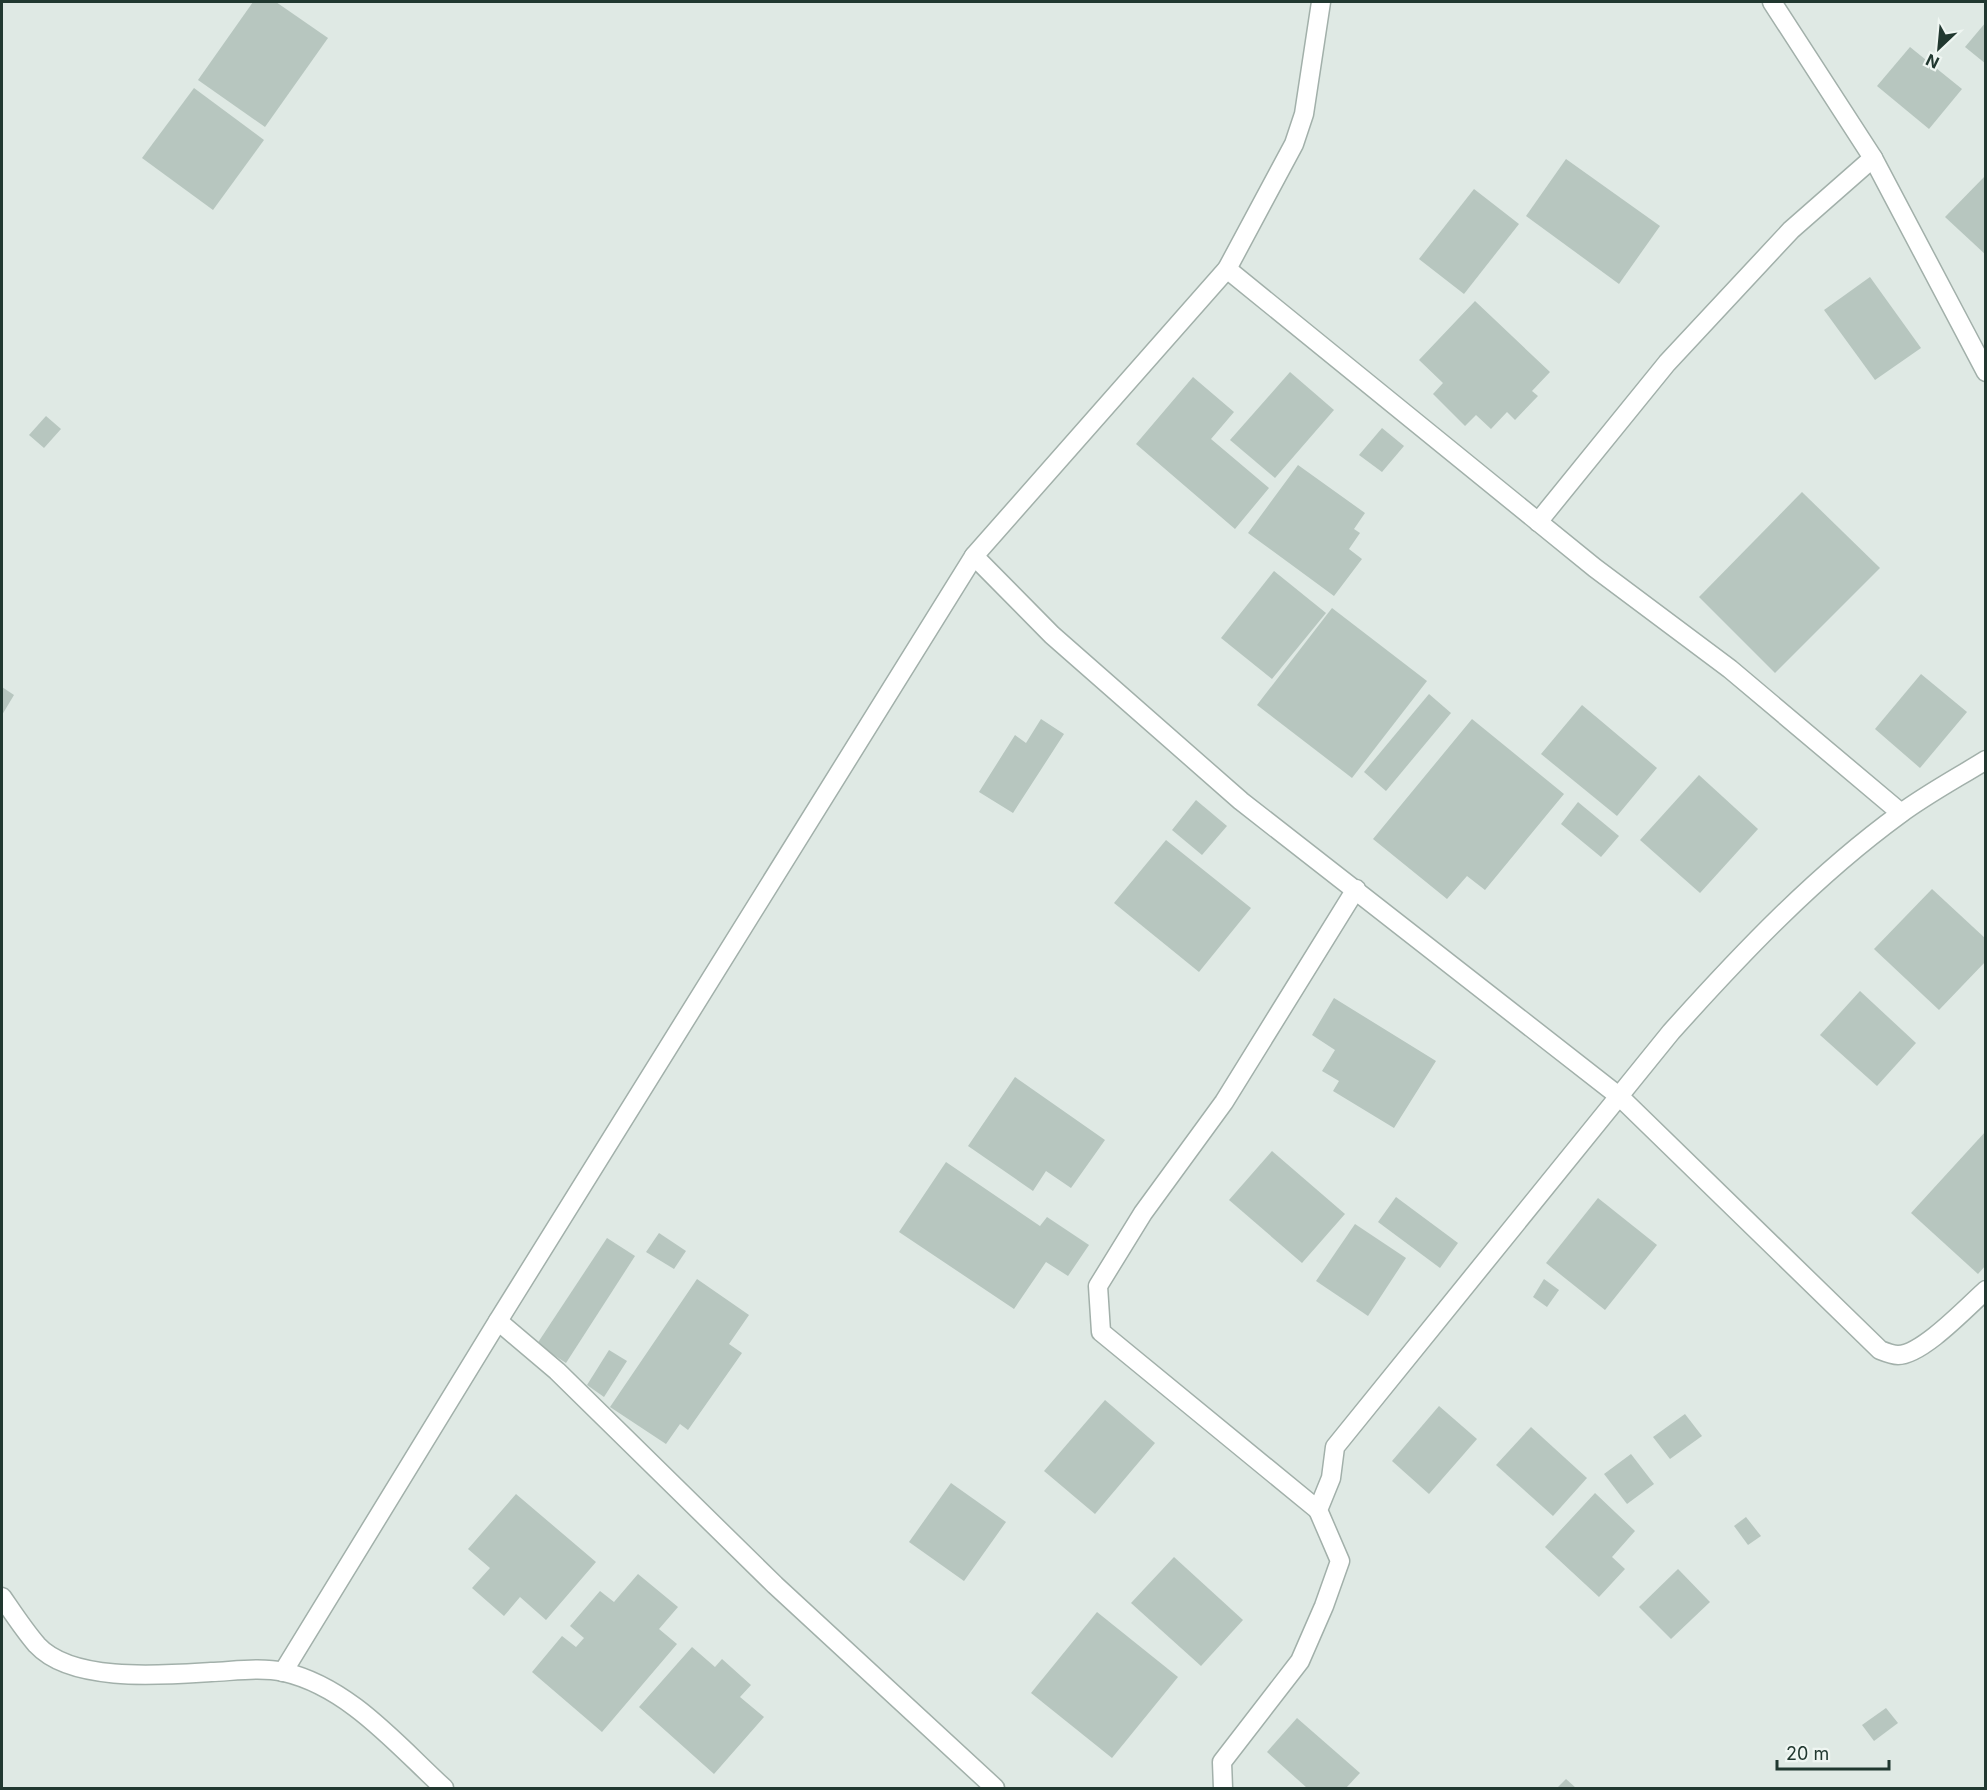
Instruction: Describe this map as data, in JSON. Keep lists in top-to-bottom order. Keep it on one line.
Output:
{"scale_bar":"20 m","north":"bottom left"}
